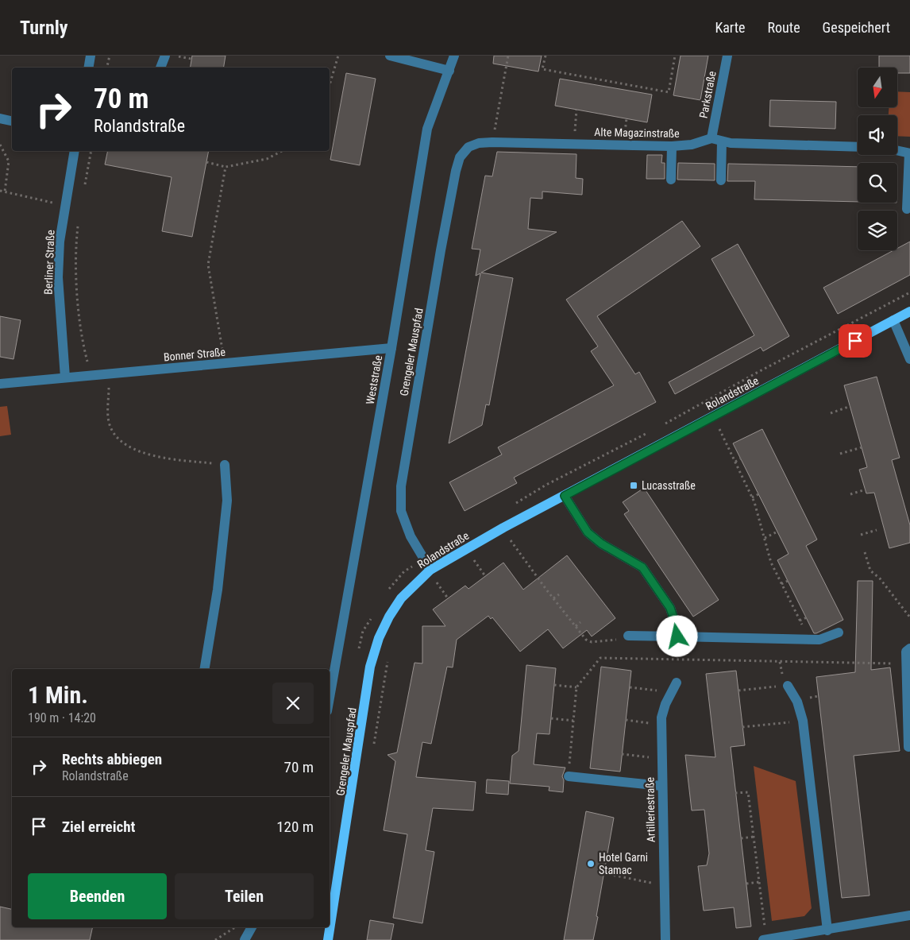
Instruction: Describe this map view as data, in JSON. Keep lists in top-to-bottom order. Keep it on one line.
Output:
{"streets":{"main road":["Grengeler Mauspfad","Rolandstraße"],"street":["Parkstraße","Alte Magazinstraße","Berliner Straße","Bonner Straße","Weststraße","Artilleriestraße"]},"crossings":[["Parkstraße","Alte Magazinstraße"],["Alte Magazinstraße","Grengeler Mauspfad"],["Berliner Straße","Bonner Straße"],["Grengeler Mauspfad","Rolandstraße"],["Bonner Straße","Weststraße"]],"places":{"transit":["Lucasstraße"],"other":["Hotel Garni Stamac"]},"north":"bottom","page":{"header":"Turnly","nav":["Karte","Route","Gespeichert"],"turn":["70 m","Rolandstraße"],"heading":["1 Min.","190 m · 14:20"],"list":[{"name":"Rechts abbiegen","note":"Rolandstraße","value":"70 m"},{"name":"Ziel erreicht","value":"120 m"}],"buttons":["Beenden","Teilen"]}}
